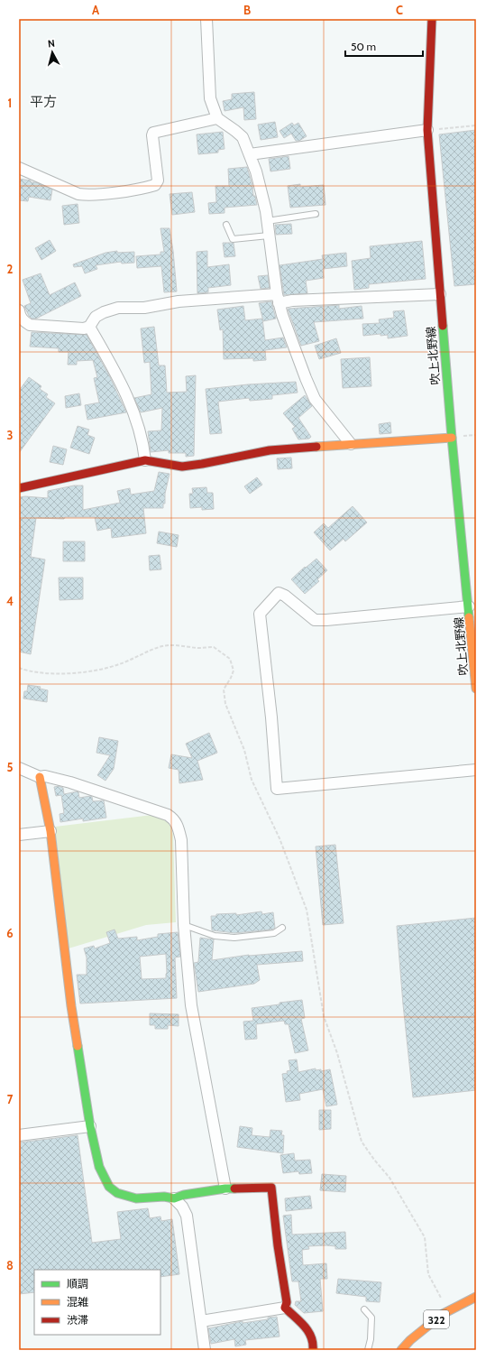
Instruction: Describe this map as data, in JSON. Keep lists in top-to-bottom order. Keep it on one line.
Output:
{"streets":{"main road":["吹上北野線","322"]},"districts":["平方"],"legend":["順調","混雑","渋滞"],"scale_bar":"50 m","north":"top","grid":{"columns":["A","B","C"],"rows":["1","2","3","4","5","6","7","8"]}}
